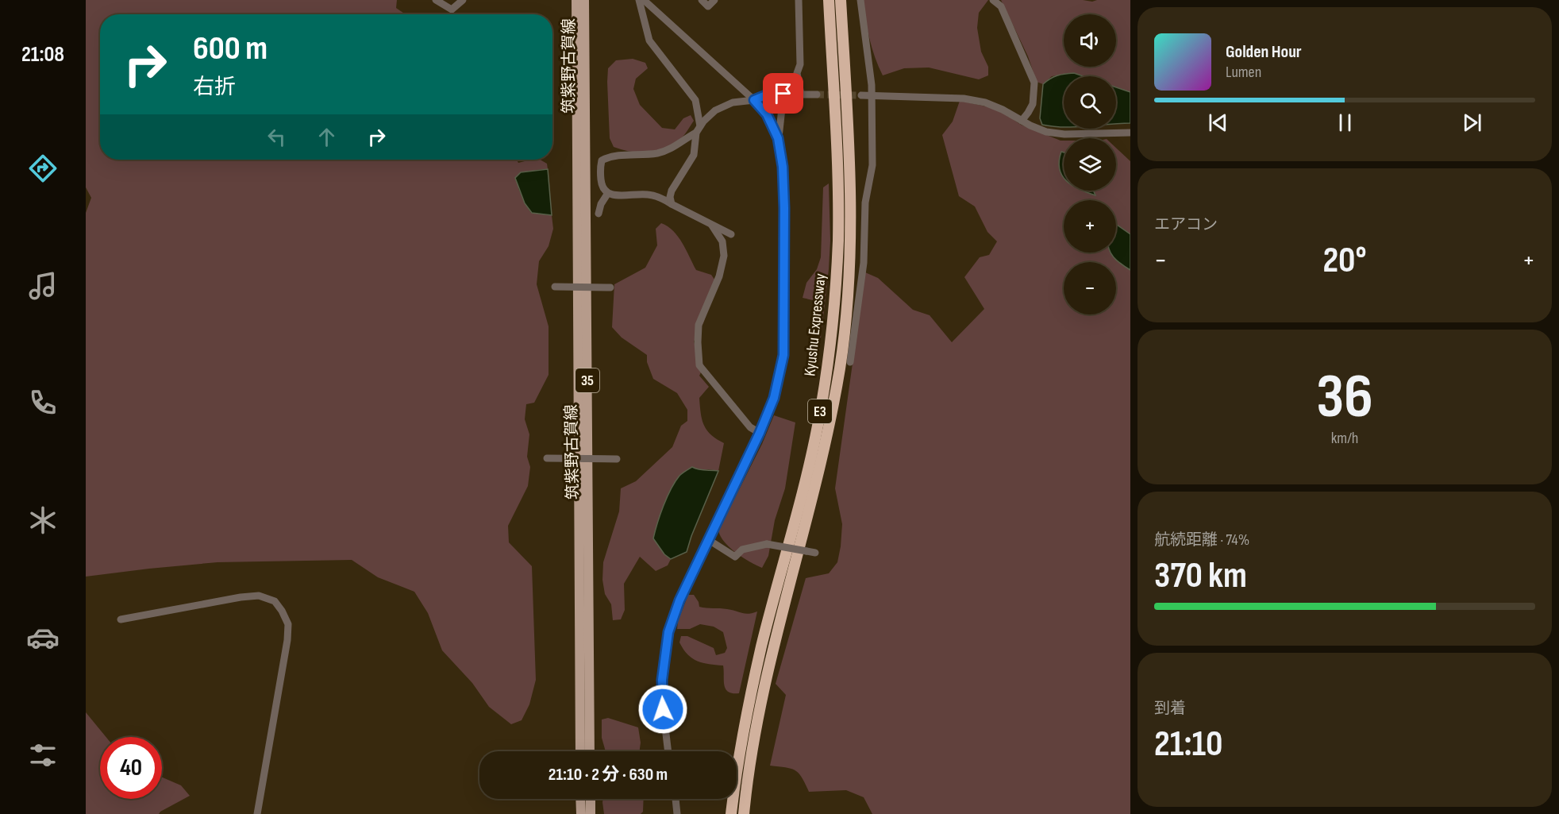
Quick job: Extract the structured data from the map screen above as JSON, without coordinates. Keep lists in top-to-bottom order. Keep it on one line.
{"streets":{"highway":["Kyushu Expressway","E3"],"main road":["筑紫野古賀線","35"]},"page":{"tabs":"21:08","map_buttons":["+","−"],"turn":["600 m","右折"],"song":["Golden Hour","Lumen"],"tile":["エアコン",["36","km/h"],["航続距離 · 74%","370 km"],["到着","21:10"]],"heat":["−","20°","+"],"limit":"40","trip":"21:10 · 2 分 · 630 m"}}
